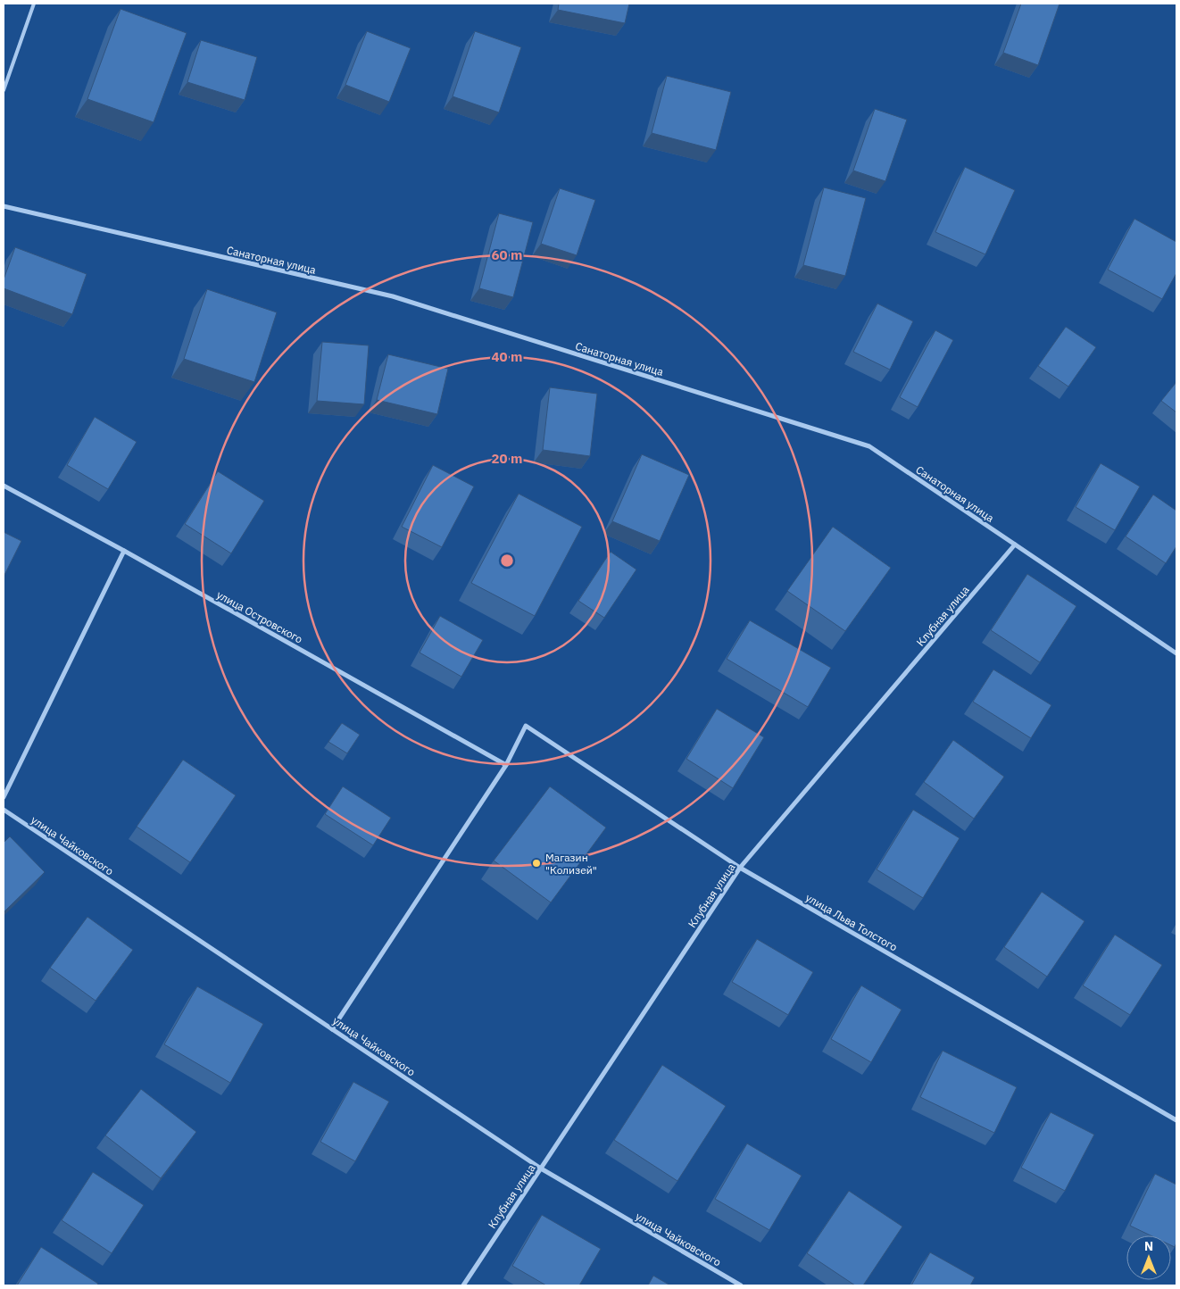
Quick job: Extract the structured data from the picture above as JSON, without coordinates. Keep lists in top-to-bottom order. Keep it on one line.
{"streets":{"street":["Санаторная улица","Клубная улица","улица Островского","улица Чайковского","улица Льва Толстого"]},"crossings":[["Санаторная улица","Клубная улица"],["Клубная улица","улица Чайковского"],["Клубная улица","улица Льва Толстого"],["улица Островского","улица Льва Толстого"]],"places":["Магазин \"Колизей\""],"north":"top","rings":["60 m","40 m","20 m"]}
